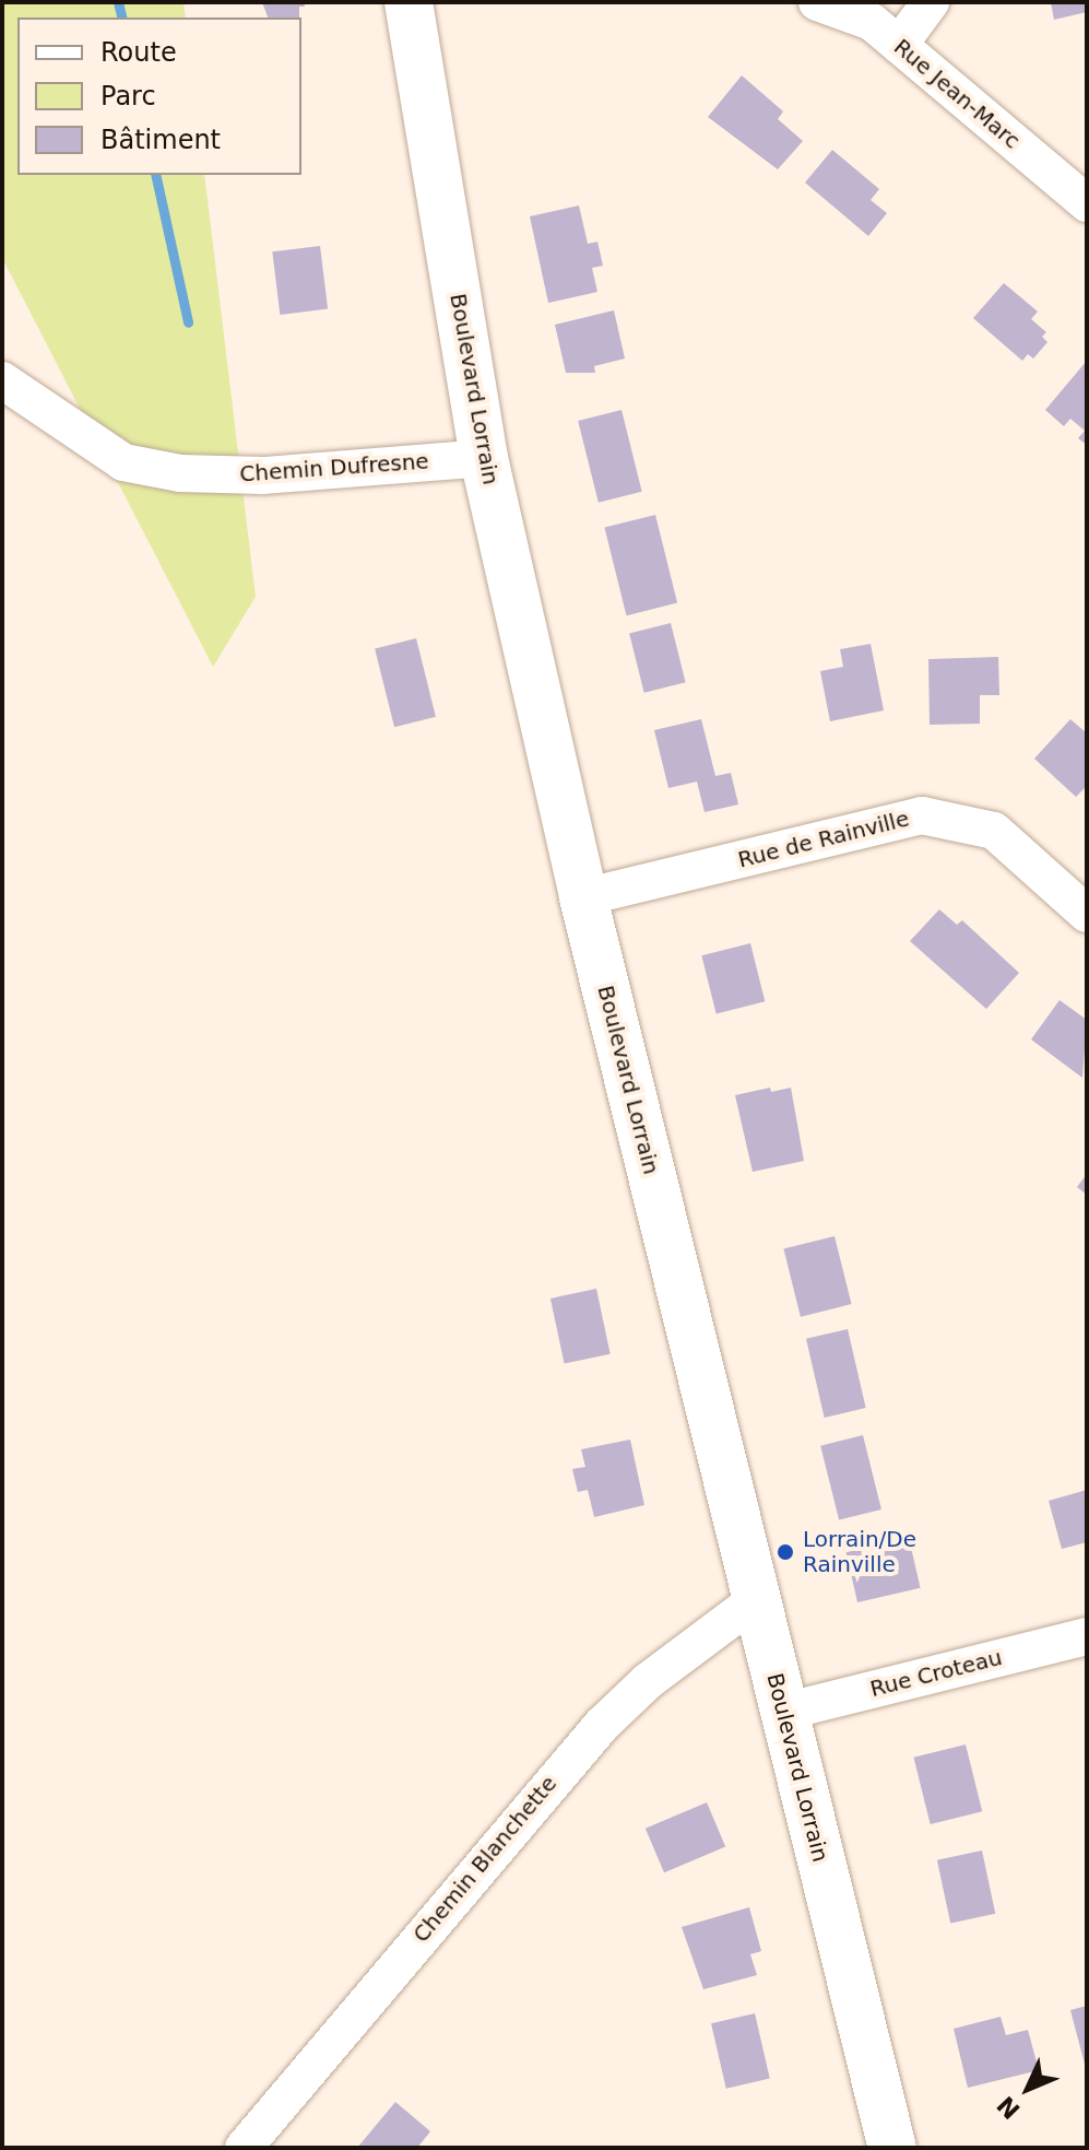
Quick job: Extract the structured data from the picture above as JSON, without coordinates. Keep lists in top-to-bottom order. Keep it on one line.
{"streets":{"main road":["Boulevard Lorrain"],"street":["Rue Jean-Marc","Chemin Dufresne","Rue de Rainville","Rue Croteau","Chemin Blanchette"]},"crossings":[["Boulevard Lorrain","Chemin Dufresne"],["Boulevard Lorrain","Rue de Rainville"],["Boulevard Lorrain","Rue Croteau"],["Boulevard Lorrain","Chemin Blanchette"]],"places":["Lorrain/De Rainville"],"legend":["Route","Parc","Bâtiment"],"north":"bottom left"}
